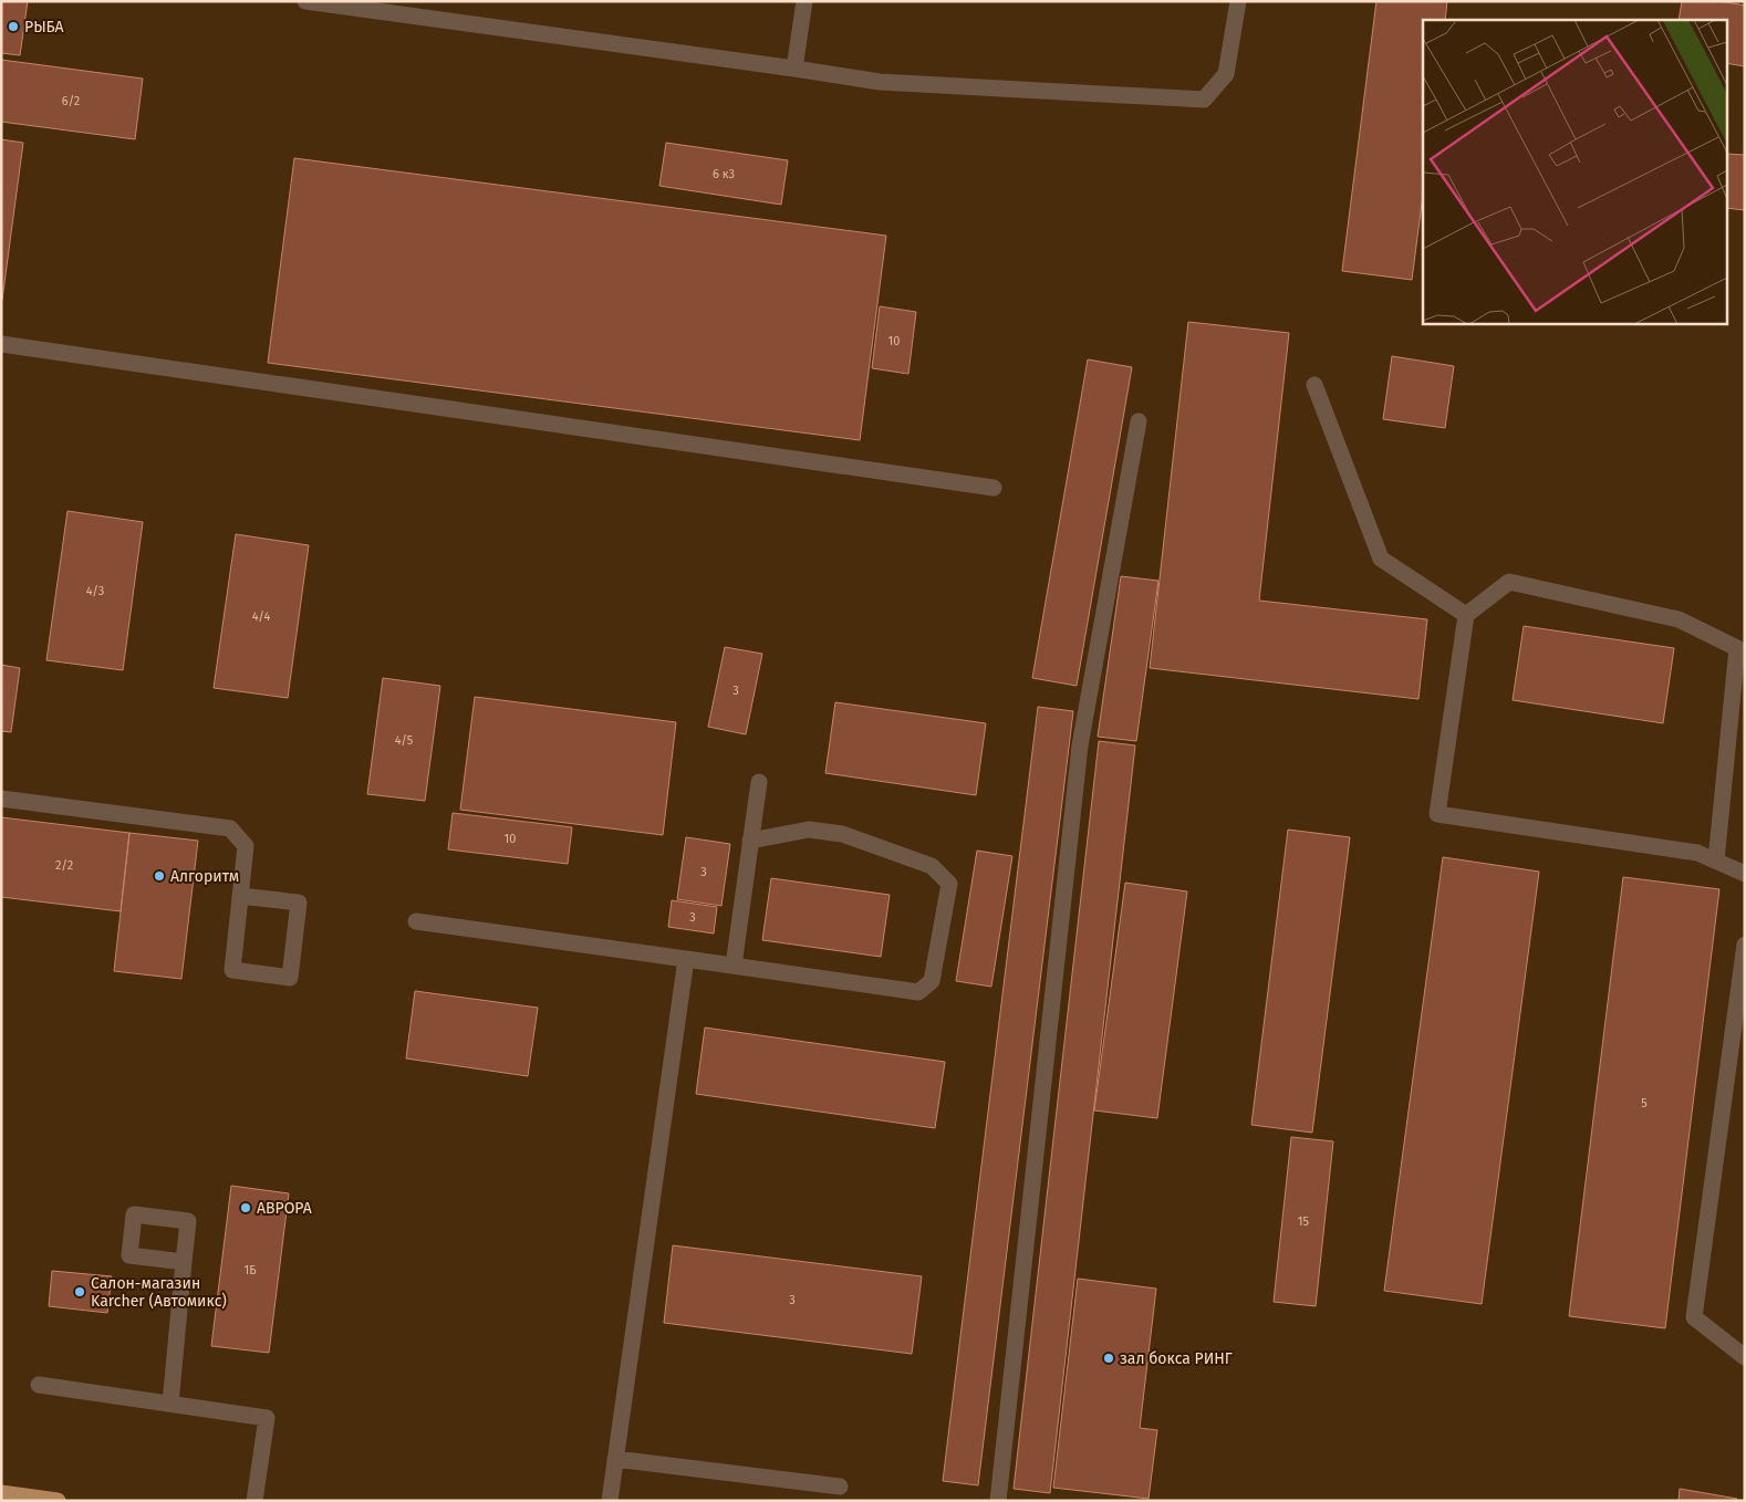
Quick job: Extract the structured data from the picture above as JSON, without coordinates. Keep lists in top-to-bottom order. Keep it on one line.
{"places":["РЫБА","Алгоритм","АВРОРА","Салон-магазин Karcher (Автомикс)","зал бокса РИНГ"],"house_numbers":["6/2","6 к3","10","4/3","4/4","3","4/5","10","2/2","3","3","5","15","1Б","3"]}
